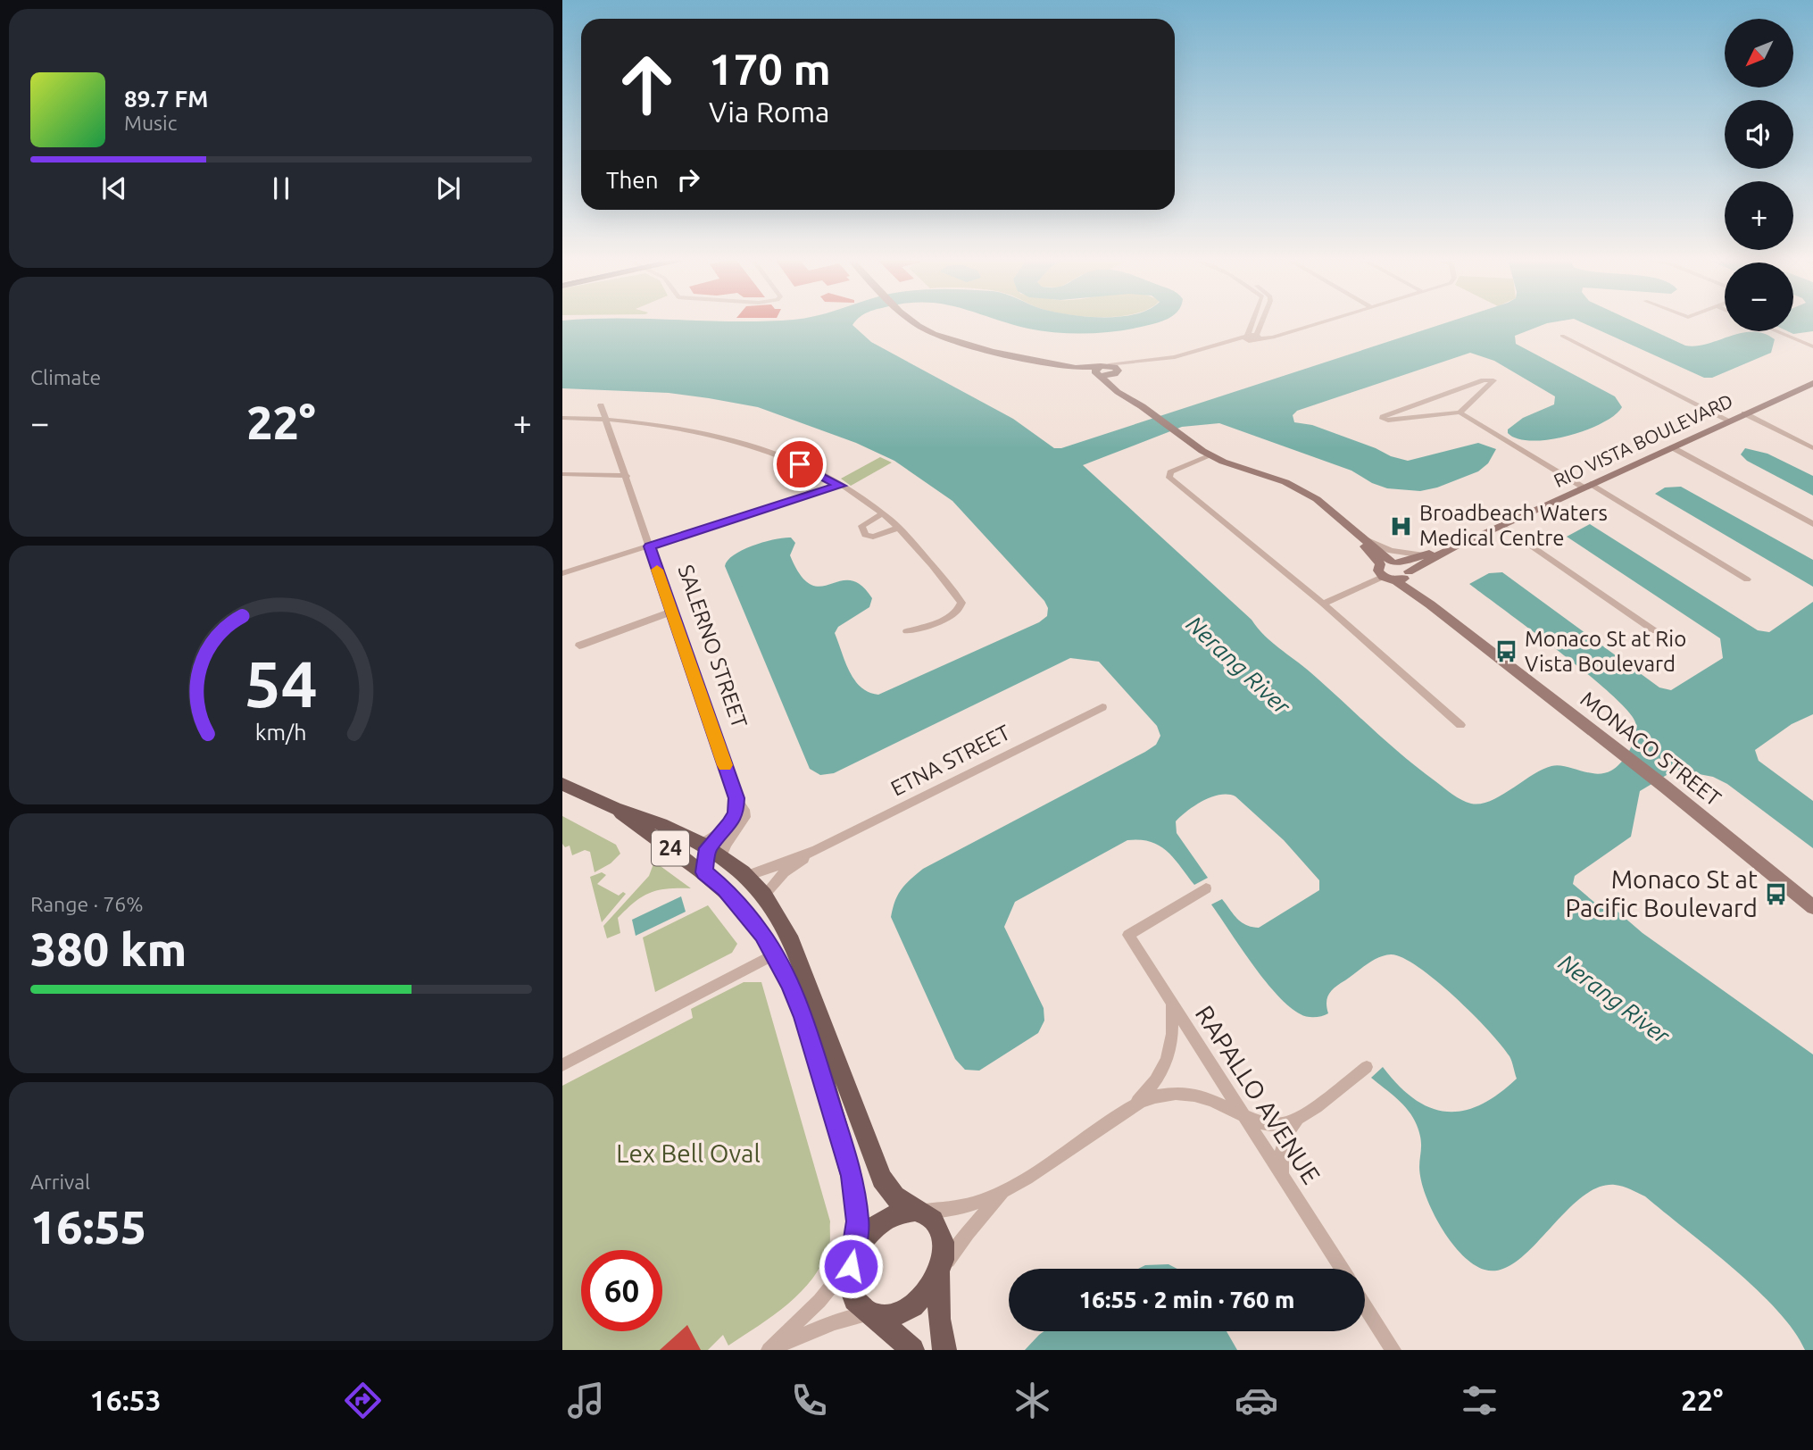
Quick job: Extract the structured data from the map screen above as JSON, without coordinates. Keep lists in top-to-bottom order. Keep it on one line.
{"streets":{"main road":["24"],"street":["RIO VISTA BOULEVARD","SALERNO STREET","MONACO STREET","ETNA STREET","RAPALLO AVENUE"]},"crossings":[["RIO VISTA BOULEVARD","MONACO STREET"],["SALERNO STREET","24"],["ETNA STREET","24"]],"water":["Nerang River"],"parks":["Lex Bell Oval"],"places":{"hospital":["Broadbeach Waters Medical Centre"],"bus stop":["Monaco St at Rio Vista Boulevard","Monaco St at Pacific Boulevard"]},"north":"bottom left","page":{"map_buttons":["+","−"],"turn":["170 m","Via Roma"],"song":["89.7 FM","Music"],"then":"Then","tile":["Climate",["Range · 76%","380 km"],["Arrival","16:55"]],"heat":["−","22°","+"],"limit":"60","trip":"16:55 · 2 min · 760 m","tabs":["16:53","22°"],"gauge":["54","km/h"]}}
